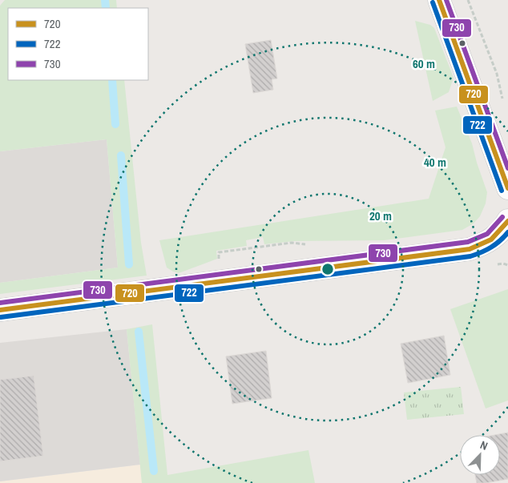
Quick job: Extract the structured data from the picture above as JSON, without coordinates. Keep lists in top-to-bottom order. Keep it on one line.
{"lines":["transit line 720","transit line 730","transit line 722"],"legend":["720","722","730"],"north":"top right","rings":["60 m","40 m","20 m"]}
